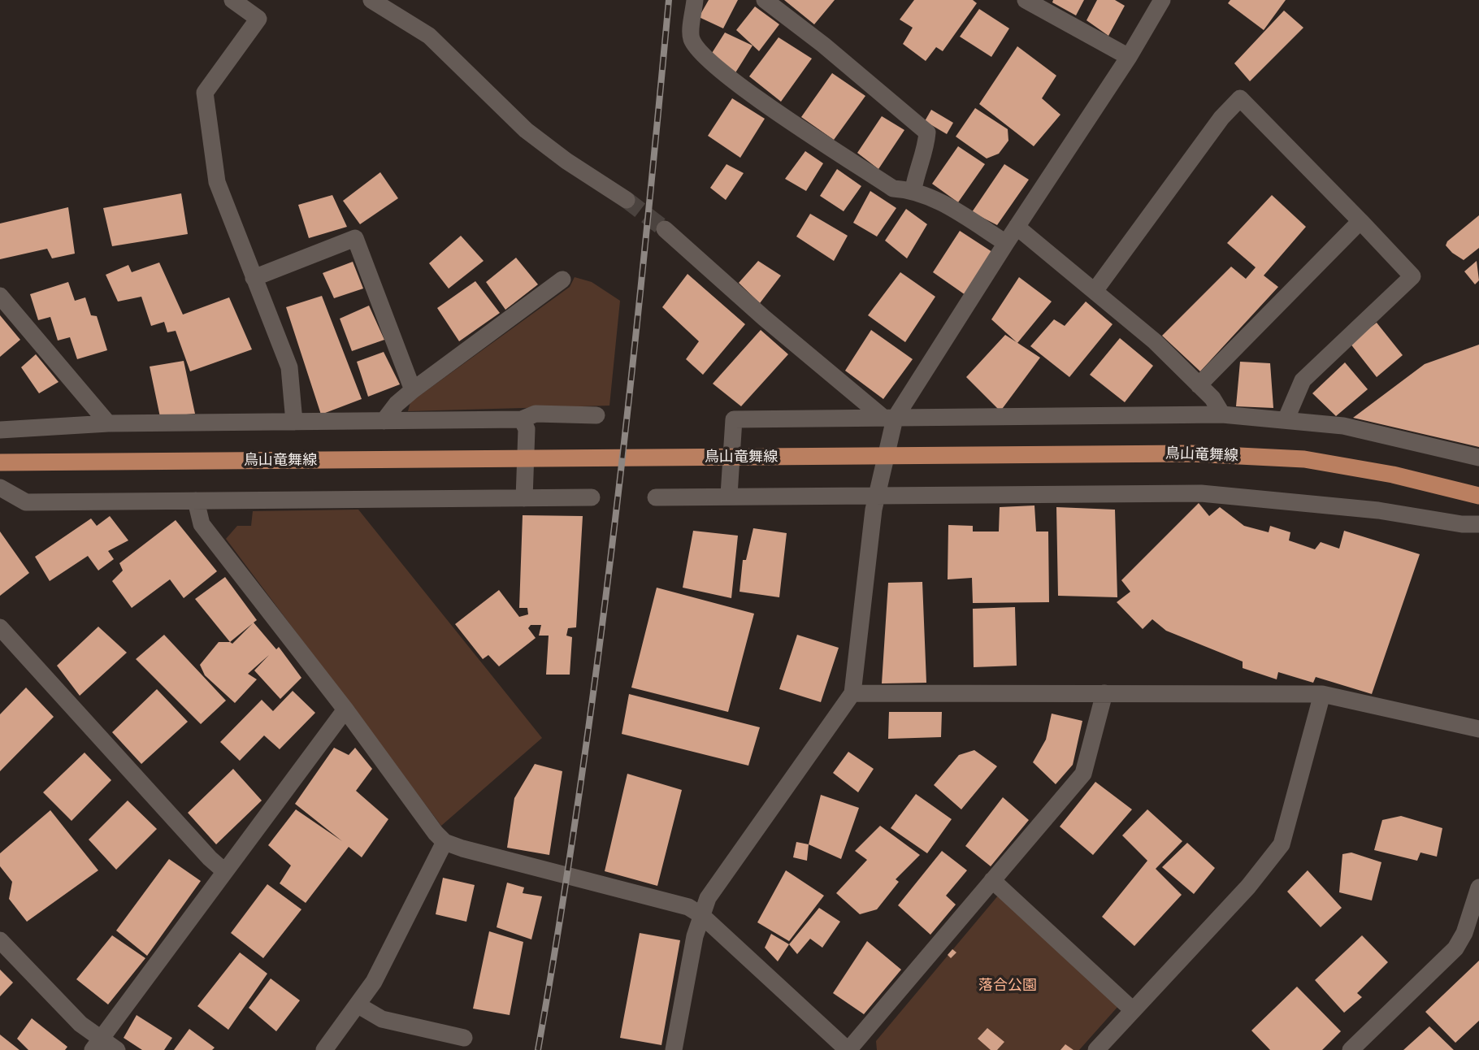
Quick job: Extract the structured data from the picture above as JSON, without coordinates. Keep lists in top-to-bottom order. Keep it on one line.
{"streets":{"main road":["鳥山竜舞線"]},"parks":["落合公園"]}
